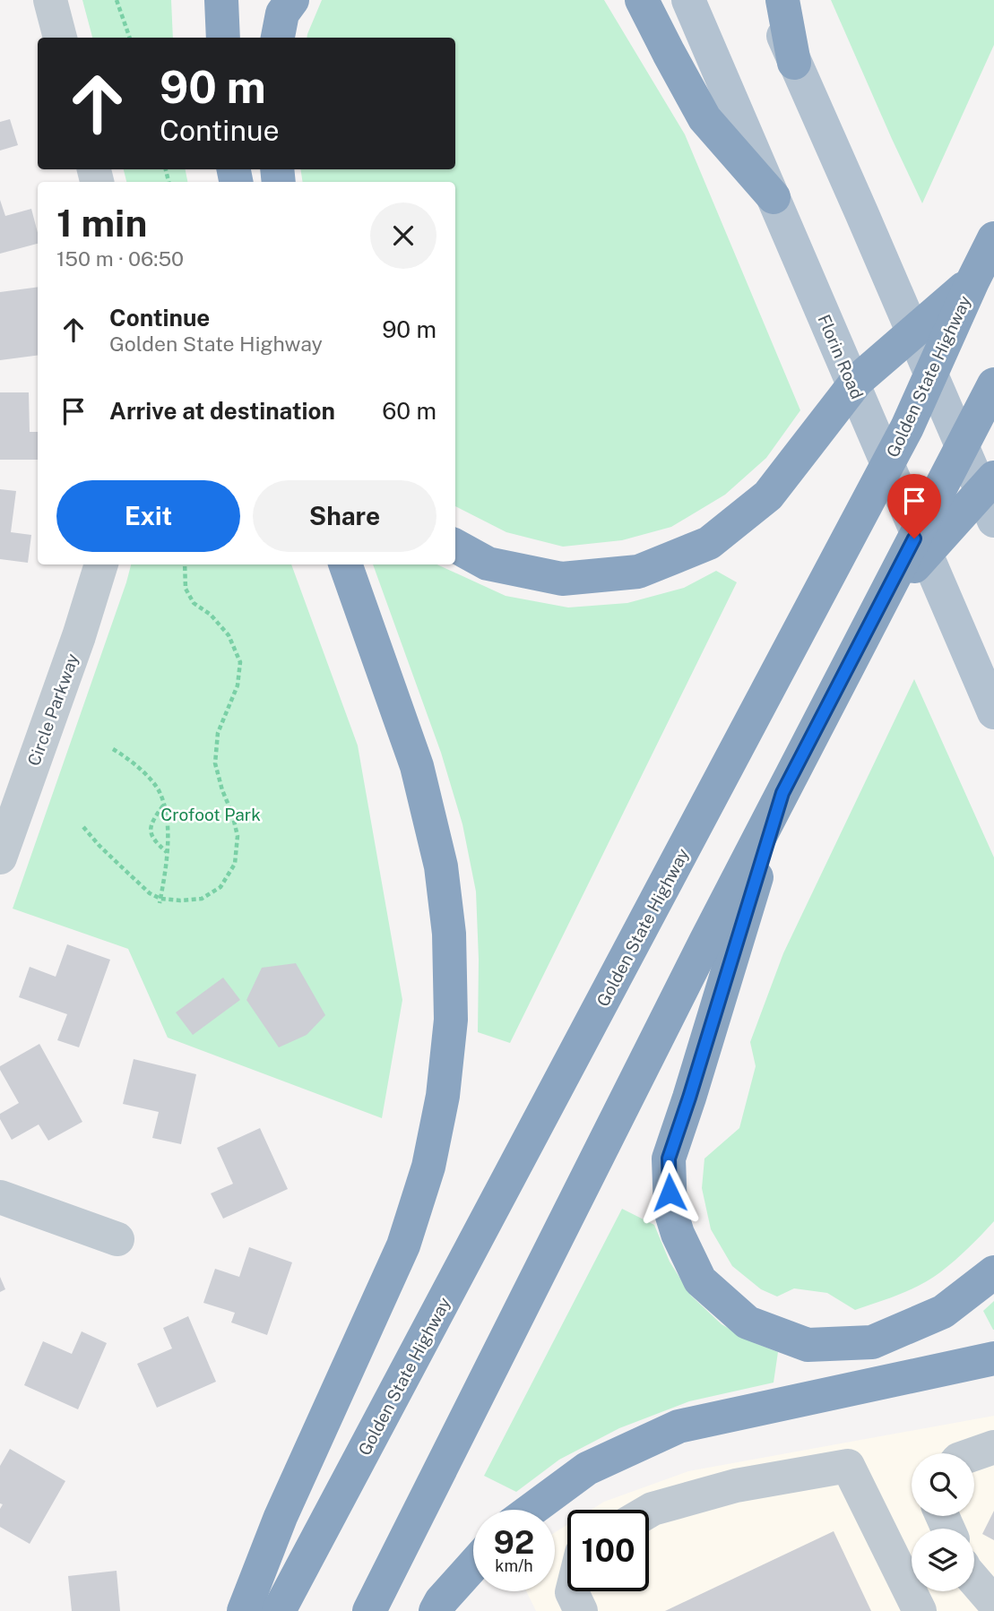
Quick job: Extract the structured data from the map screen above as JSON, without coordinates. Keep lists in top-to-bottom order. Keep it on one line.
{"streets":{"highway":["Golden State Highway"],"main road":["Florin Road"],"street":["Circle Parkway"]},"parks":["Crofoot Park"],"page":{"turn":["90 m","Continue"],"heading":["1 min","150 m · 06:50"],"list":[{"name":"Continue","note":"Golden State Highway","value":"90 m"},{"name":"Arrive at destination","value":"60 m"}],"buttons":["Exit","Share"],"speed":"92 km/h","limit":"100"}}
